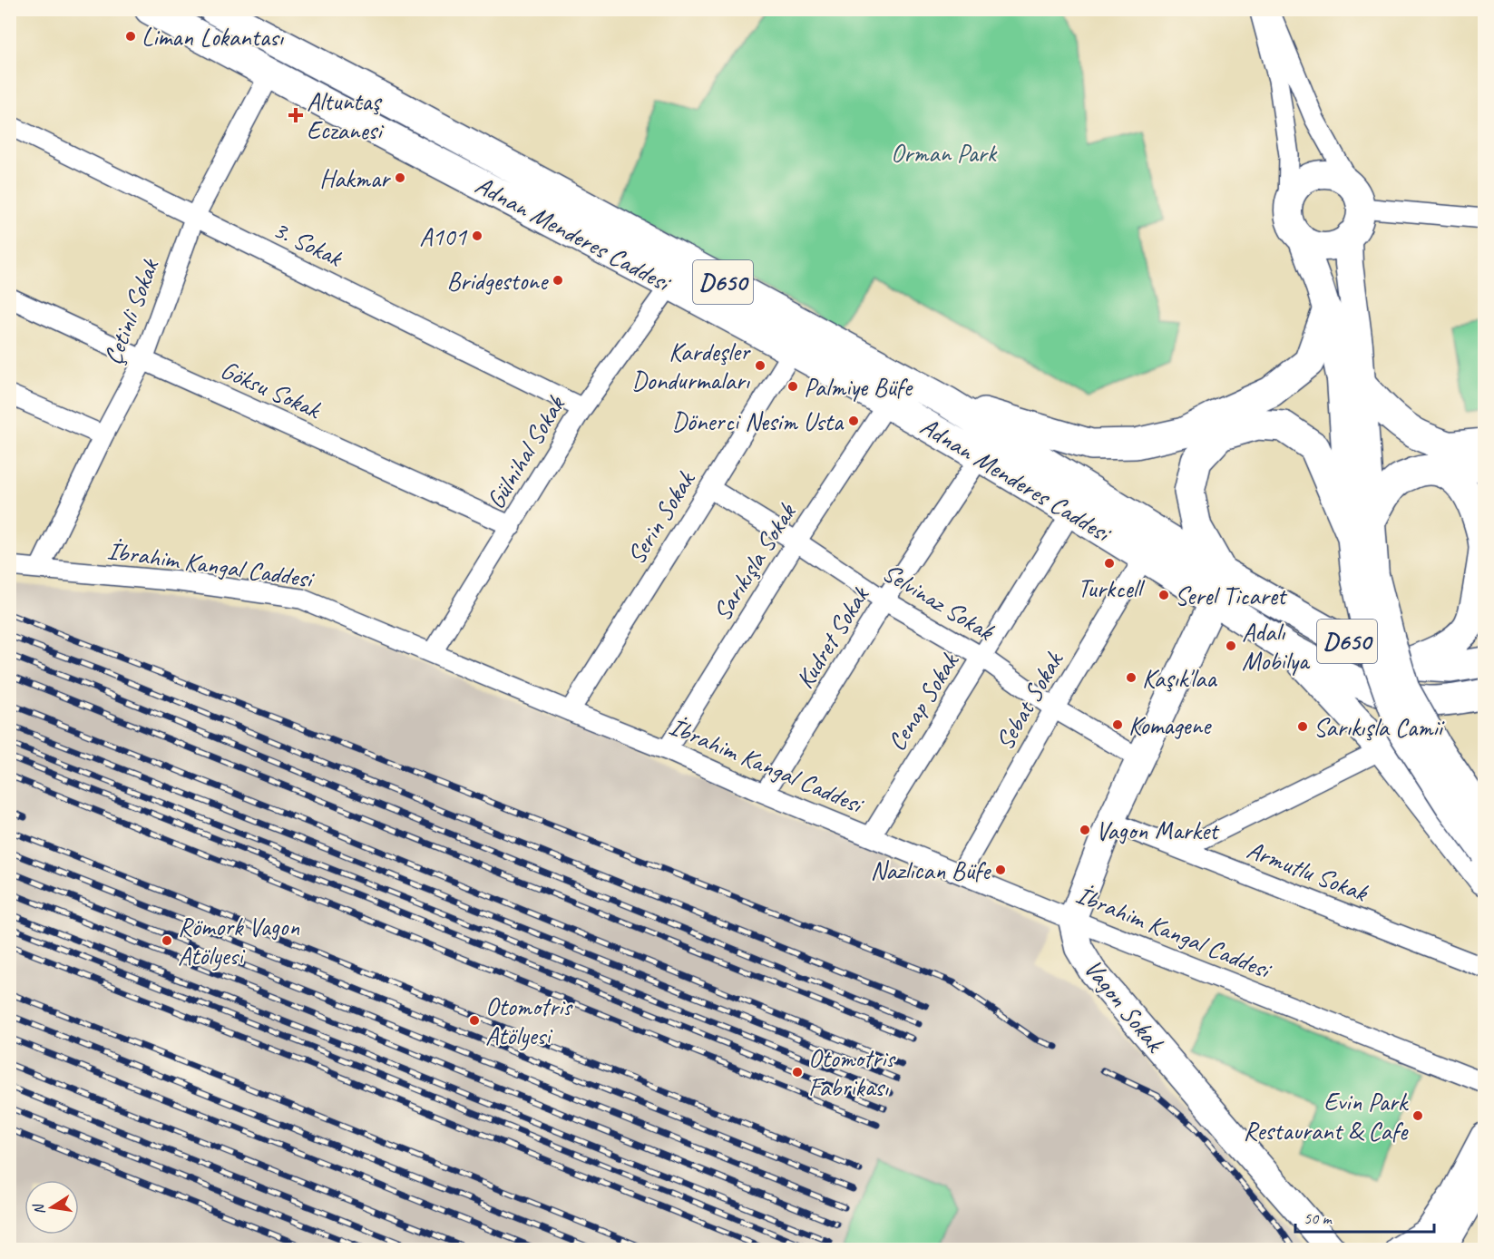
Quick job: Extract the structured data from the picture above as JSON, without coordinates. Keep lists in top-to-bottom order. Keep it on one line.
{"streets":{"main road":["Adnan Menderes Caddesi","D650","Vagon Sokak"],"street":["3. Sokak","Çetinli Sokak","Göksu Sokak","Gülnihal Sokak","Serin Sokak","Sarıkışla Sokak","İbrahim Kangal Caddesi","Selvinaz Sokak","Kudret Sokak","Sebat Sokak","Cenap Sokak","Armutlu Sokak"]},"crossings":[["Adnan Menderes Caddesi","D650"],["Adnan Menderes Caddesi","Çetinli Sokak"],["Adnan Menderes Caddesi","Gülnihal Sokak"],["Adnan Menderes Caddesi","Serin Sokak"],["Adnan Menderes Caddesi","Sarıkışla Sokak"],["Adnan Menderes Caddesi","Kudret Sokak"],["Adnan Menderes Caddesi","Sebat Sokak"],["Adnan Menderes Caddesi","Cenap Sokak"],["3. Sokak","Çetinli Sokak"],["3. Sokak","Gülnihal Sokak"],["Çetinli Sokak","Göksu Sokak"],["Çetinli Sokak","İbrahim Kangal Caddesi"],["Göksu Sokak","Gülnihal Sokak"],["Gülnihal Sokak","İbrahim Kangal Caddesi"],["Serin Sokak","İbrahim Kangal Caddesi"],["Serin Sokak","Selvinaz Sokak"],["Sarıkışla Sokak","İbrahim Kangal Caddesi"],["Sarıkışla Sokak","Selvinaz Sokak"],["İbrahim Kangal Caddesi","Kudret Sokak"],["İbrahim Kangal Caddesi","Sebat Sokak"],["İbrahim Kangal Caddesi","Cenap Sokak"],["İbrahim Kangal Caddesi","Vagon Sokak"],["Selvinaz Sokak","Kudret Sokak"],["Selvinaz Sokak","Sebat Sokak"],["Selvinaz Sokak","Cenap Sokak"]],"parks":["Orman Park"],"places":{"other":["Liman Lokantası","Hakmar","A101","Bridgestone","Kardeşler Dondurmaları","Palmiye Büfe","Dönerci Nesim Usta","Turkcell","Serel Ticaret","Adalı Mobilya","Kaşık'laa","Komagene","Sarıkışla Camii","Vagon Market","Nazlıcan Büfe","Römork Vagon Atölyesi","Otomotris Atölyesi","Otomotris Fabrikası","Evin Park Restaurant & Cafe"],"health":["Altuntaş Eczanesi"]},"scale_bar":"50 m","north":"left"}
